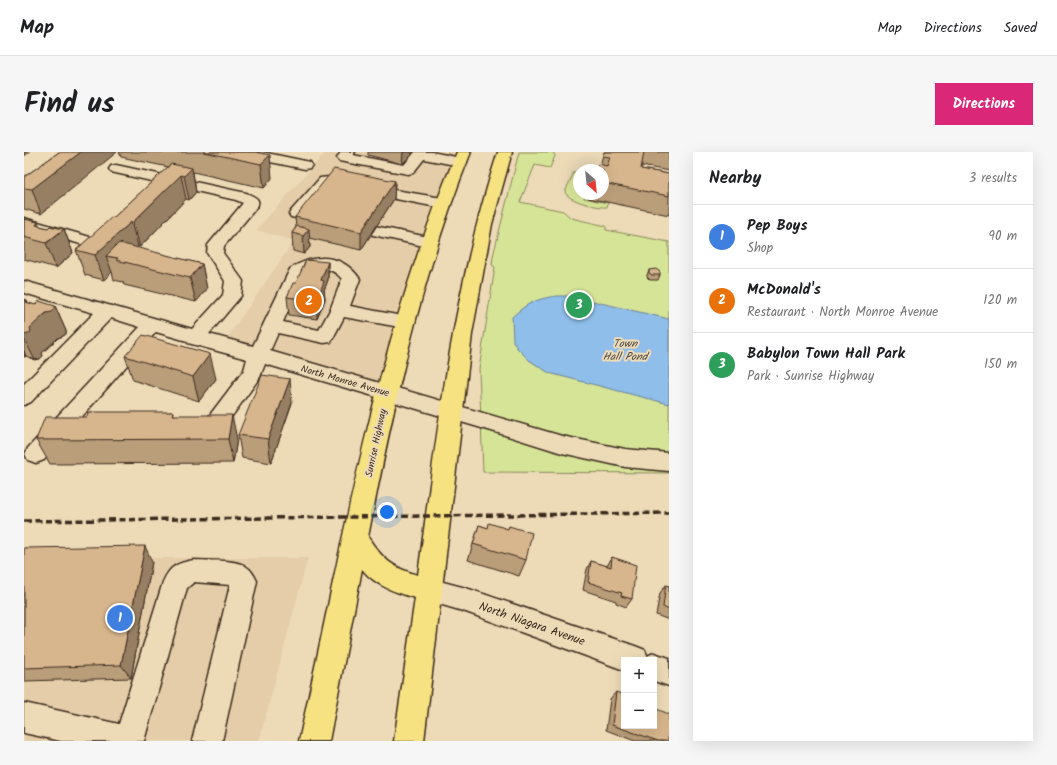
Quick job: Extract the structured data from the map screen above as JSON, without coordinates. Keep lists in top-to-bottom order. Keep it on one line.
{"streets":{"highway":["Sunrise Highway"],"street":["North Monroe Avenue","North Niagara Avenue"]},"crossings":[["North Monroe Avenue","Sunrise Highway"]],"water":["Town Hall Pond"],"north":"bottom right","page":{"header":"Map","nav":["Map","Directions","Saved"],"title":"Find us","buttons":"Directions","heading":["Nearby","3 results"],"list":[{"mark":"1","name":"Pep Boys","note":"Shop","value":"90 m"},{"mark":"2","name":"McDonald's","note":"Restaurant · North Monroe Avenue","value":"120 m"},{"mark":"3","name":"Babylon Town Hall Park","note":"Park · Sunrise Highway","value":"150 m"}],"pins":["2","3","1"],"map_buttons":["+","−"]}}
